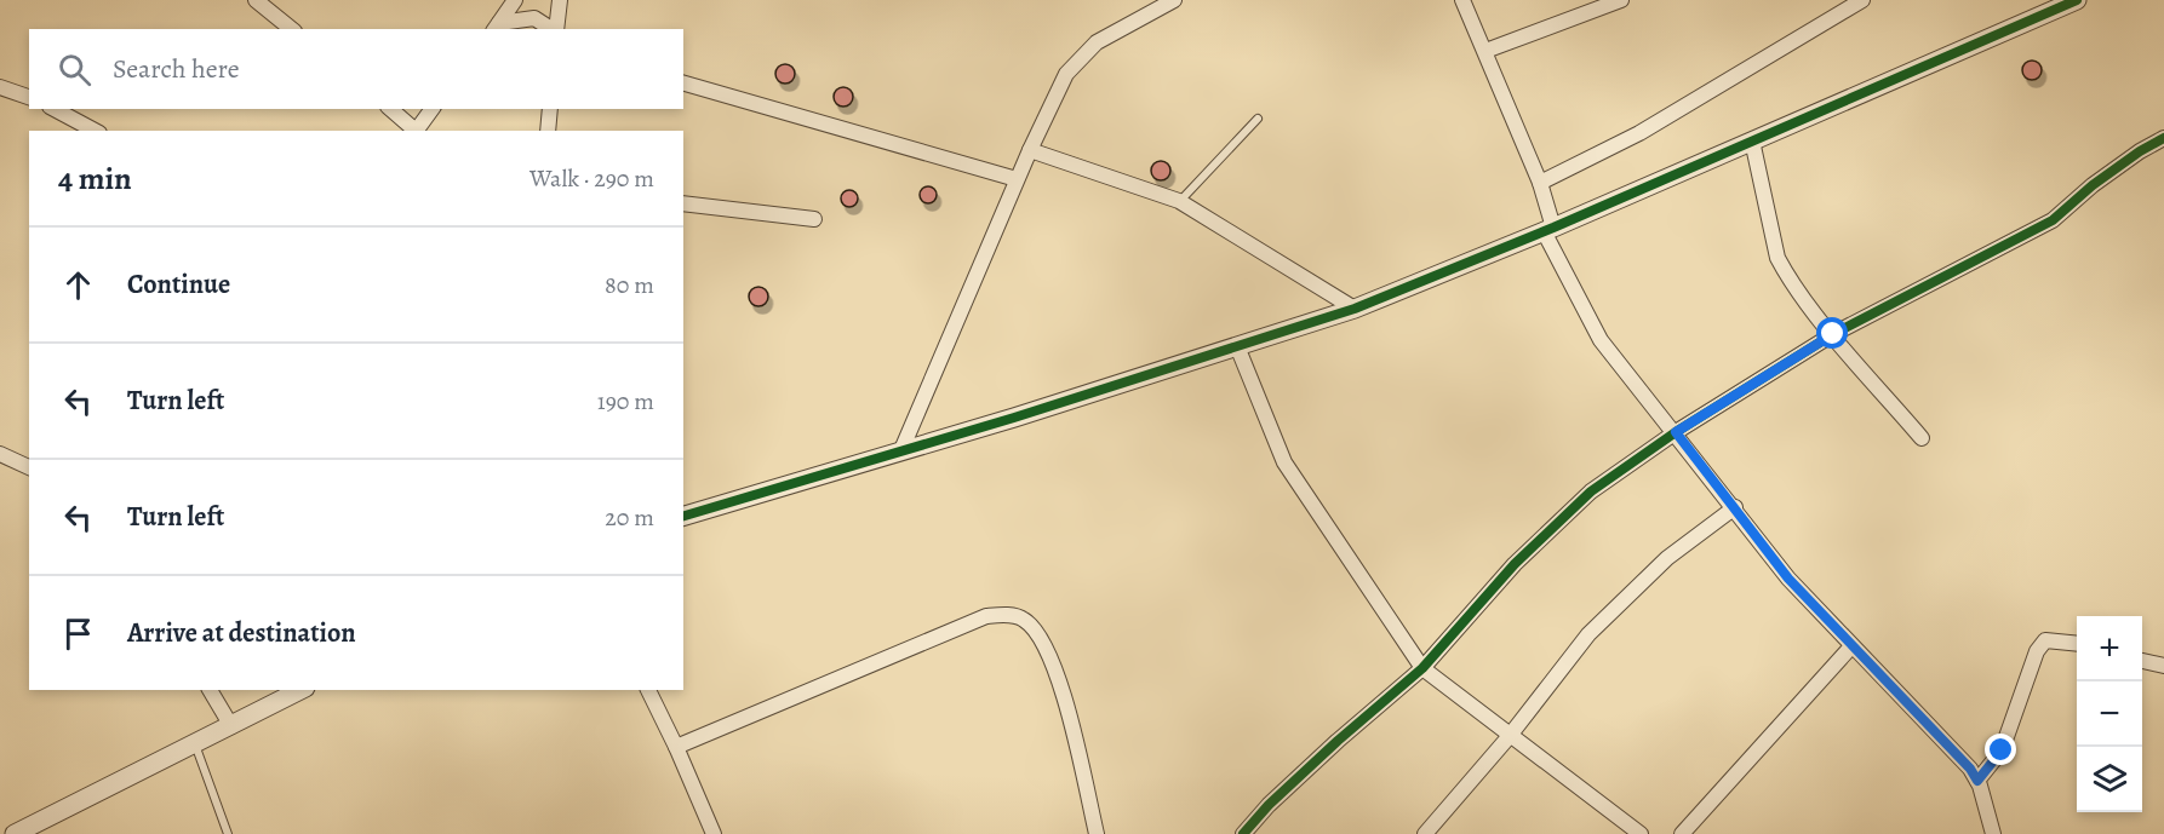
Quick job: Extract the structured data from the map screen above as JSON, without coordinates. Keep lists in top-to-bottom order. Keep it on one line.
{"page":{"search":"Search here","heading":["4 min","Walk · 290 m"],"list":[["Continue","80 m"],["Turn left","190 m"],["Turn left","20 m"],"Arrive at destination"],"map_buttons":["+","−"]}}
